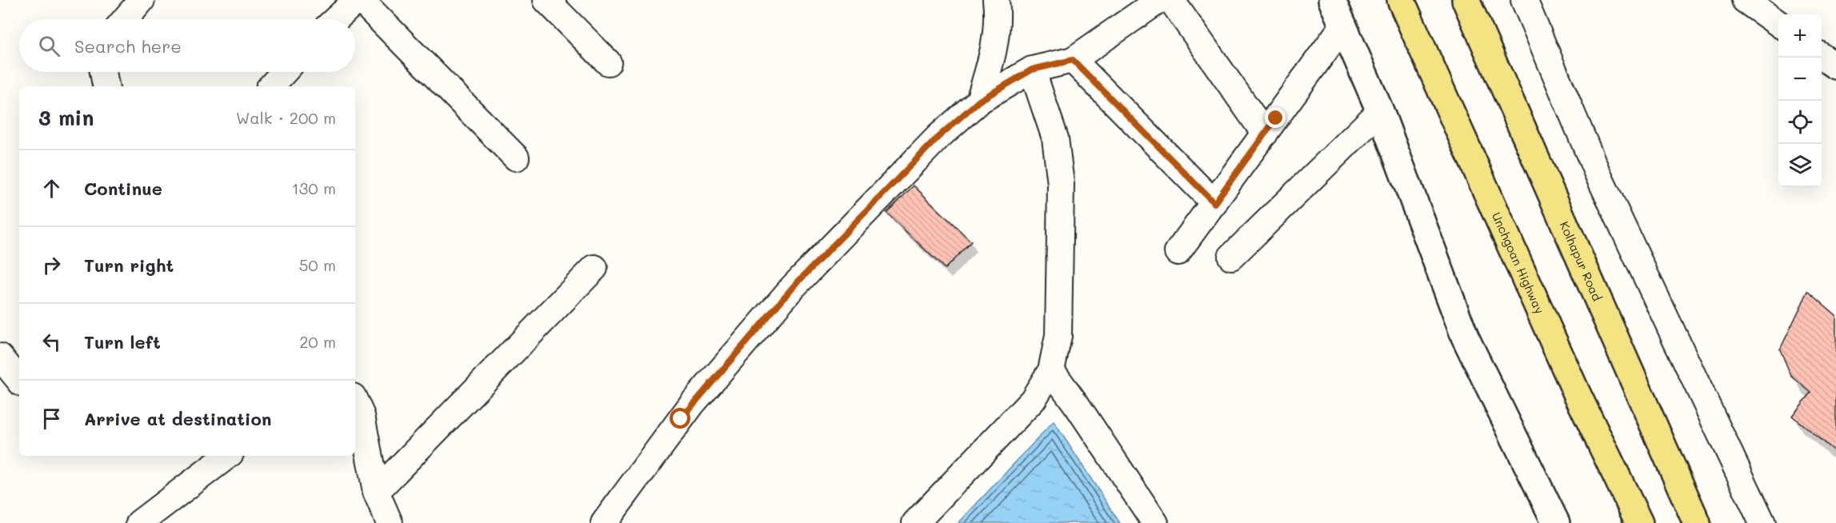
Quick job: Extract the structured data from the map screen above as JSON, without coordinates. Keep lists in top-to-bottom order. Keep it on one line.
{"streets":{"highway":["Kolhapur Road","Unchgoan Highway"]},"page":{"map_buttons":["+","−"],"search":"Search here","heading":["3 min","Walk · 200 m"],"list":[["Continue","130 m"],["Turn right","50 m"],["Turn left","20 m"],"Arrive at destination"]}}
